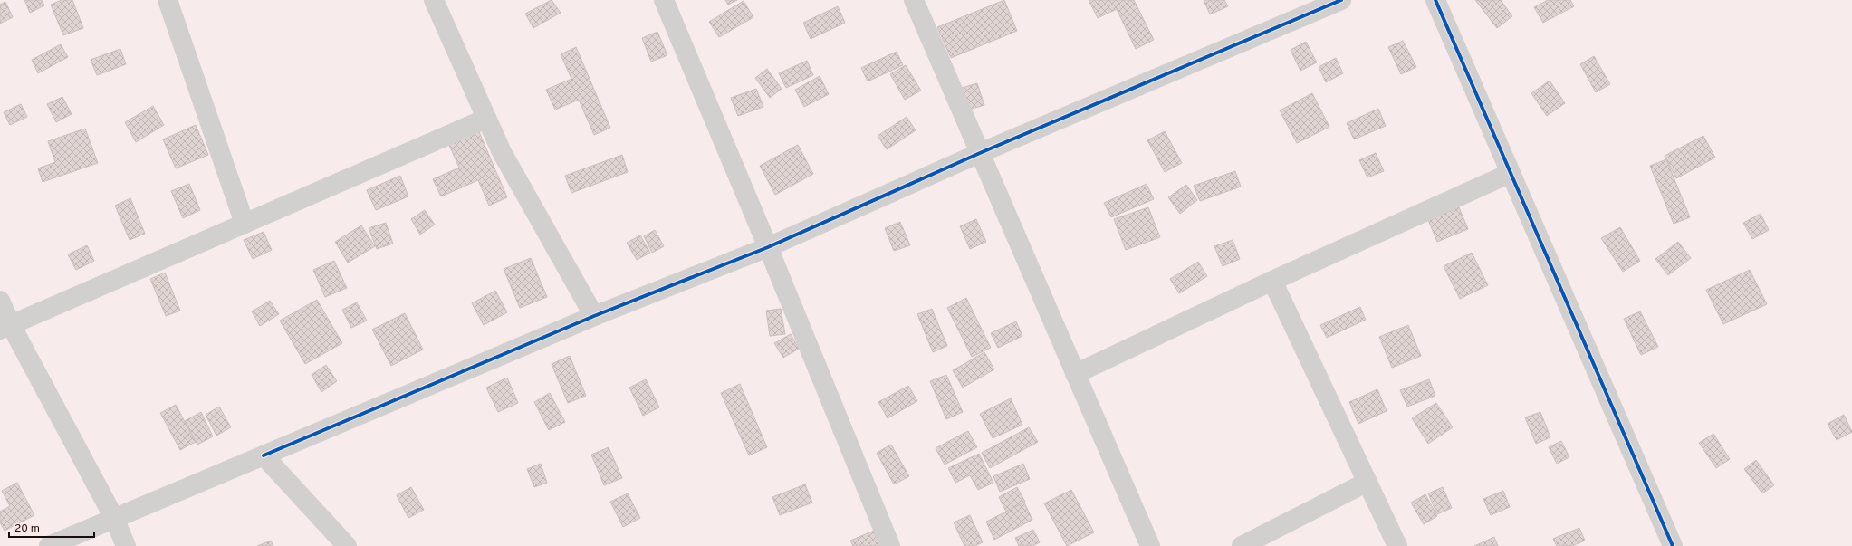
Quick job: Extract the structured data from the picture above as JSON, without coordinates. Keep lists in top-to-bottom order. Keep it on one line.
{"scale_bar":"20 m"}
